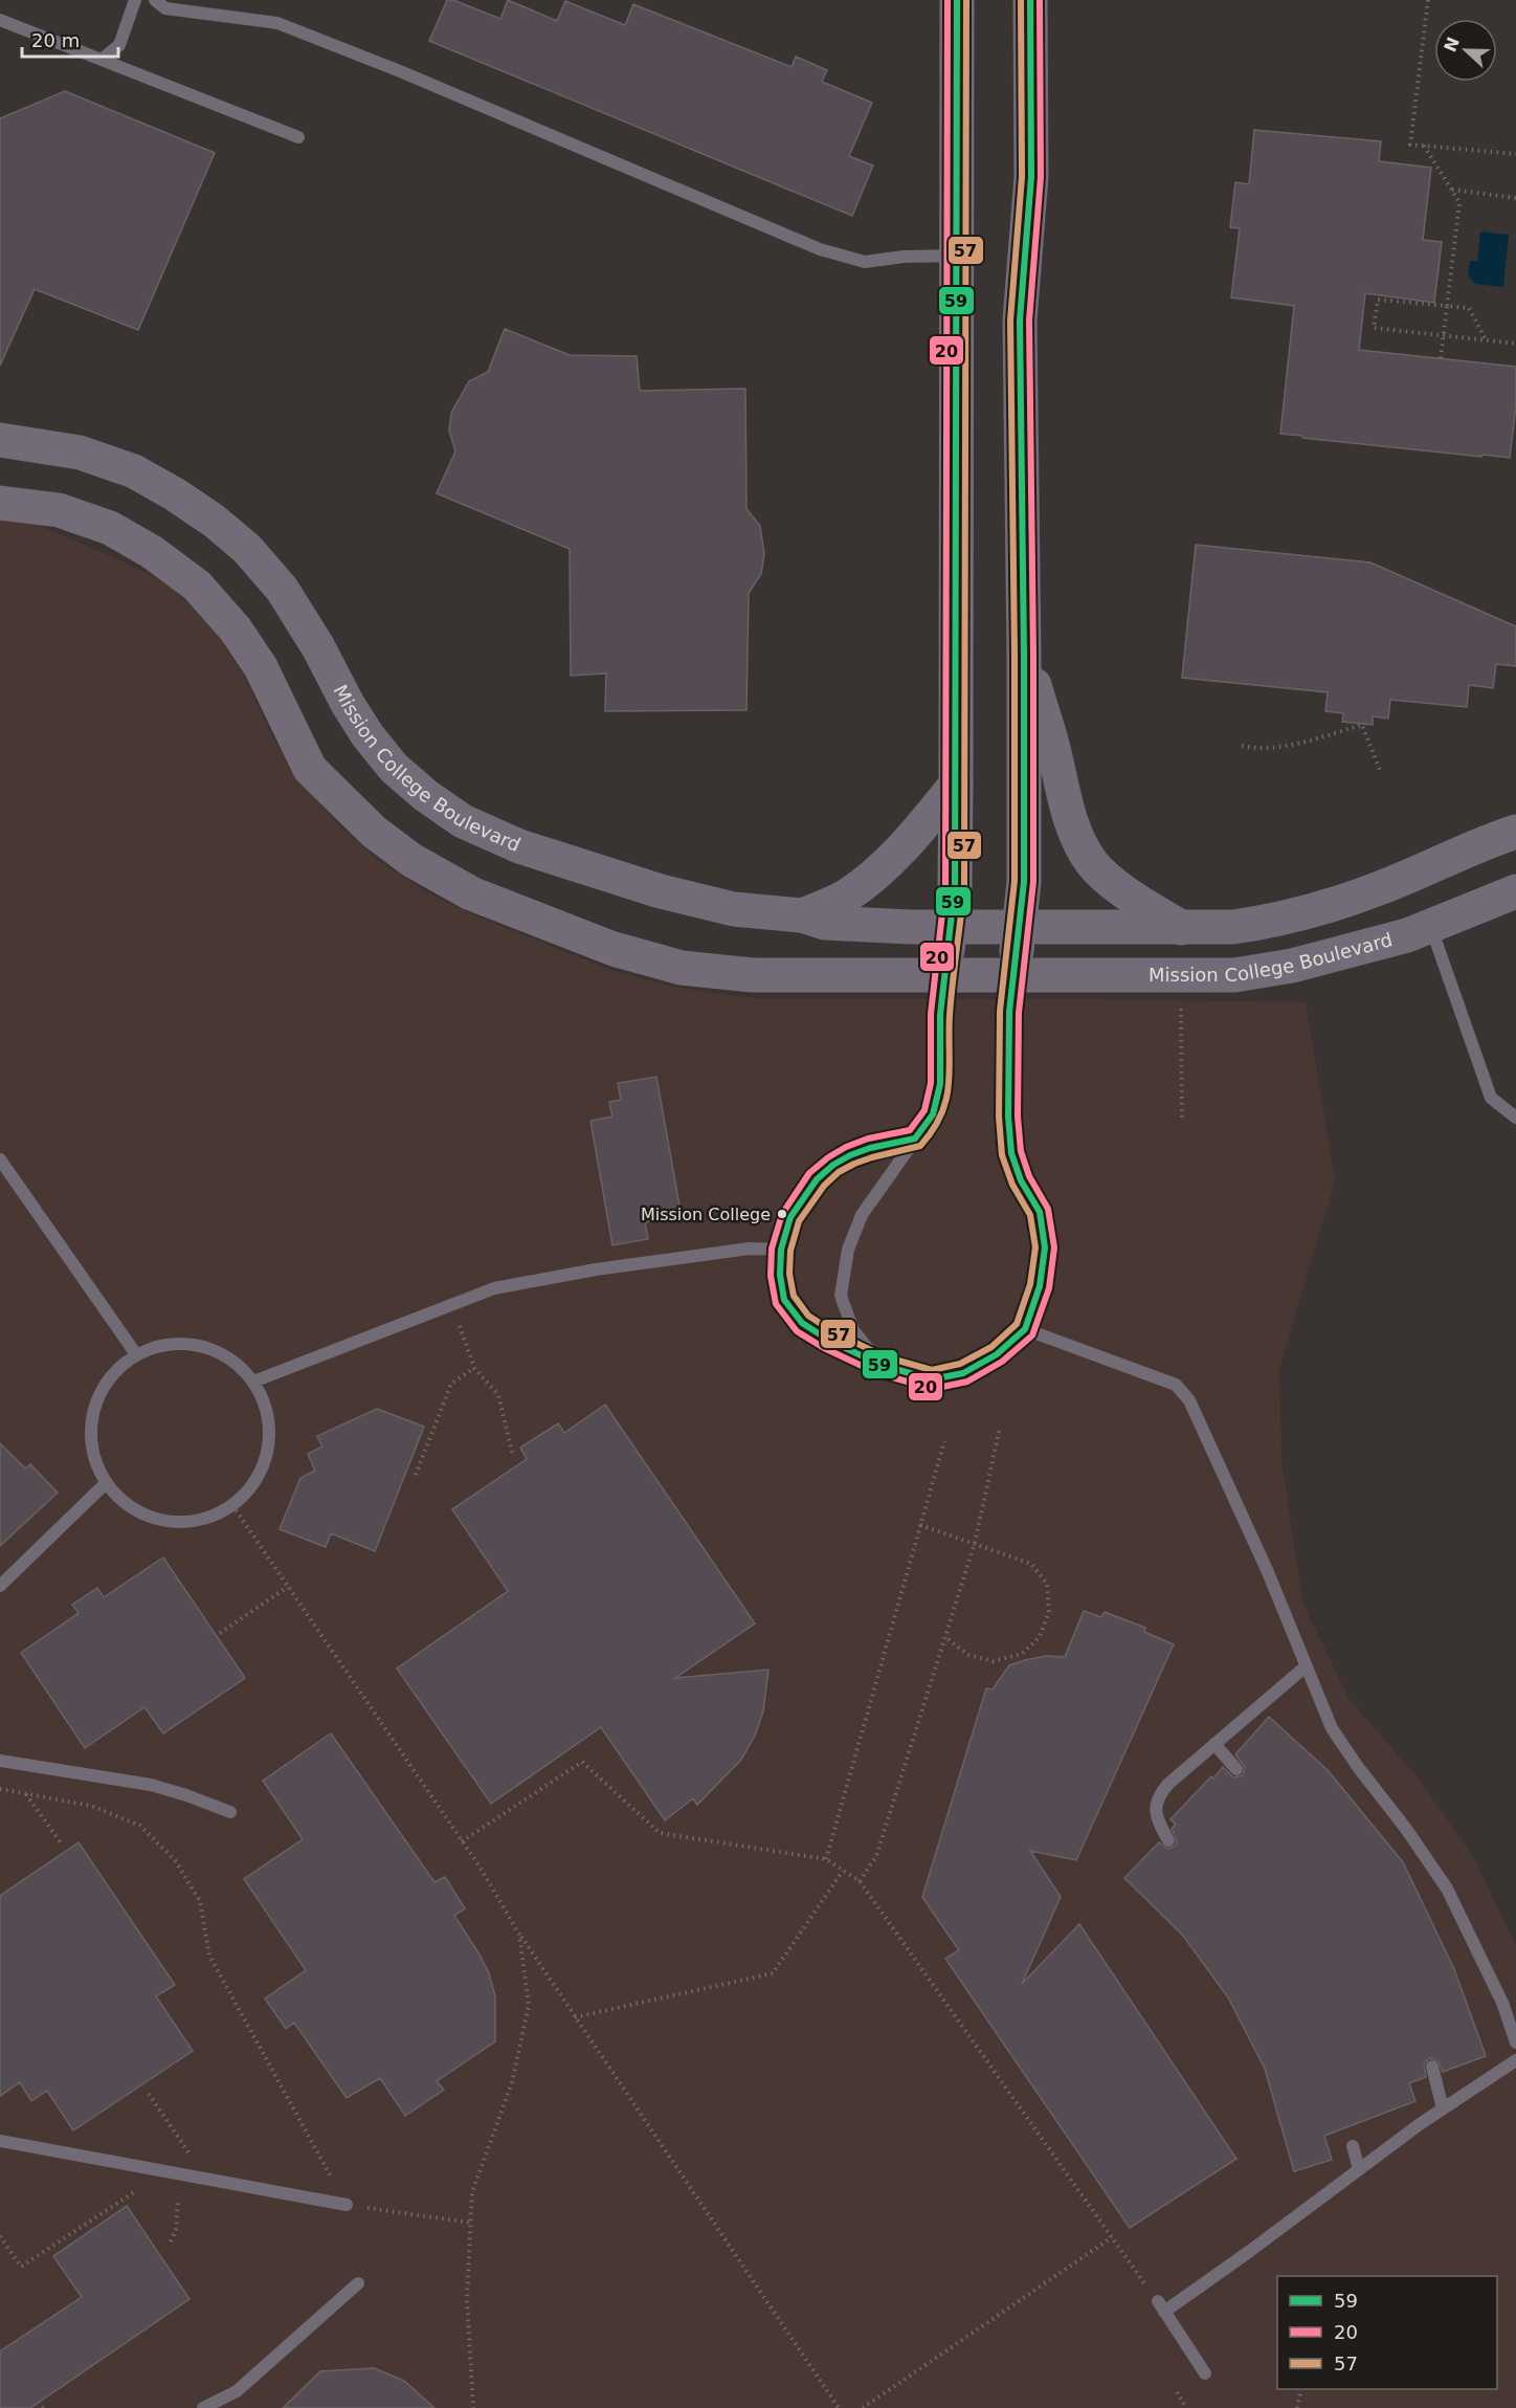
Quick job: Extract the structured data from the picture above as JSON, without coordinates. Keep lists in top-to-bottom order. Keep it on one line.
{"streets":{"street":["Mission College Boulevard"]},"places":["Mission College"],"lines":["transit line 59","transit line 20","transit line 57"],"legend":["59","20","57"],"scale_bar":"20 m","north":"left"}
